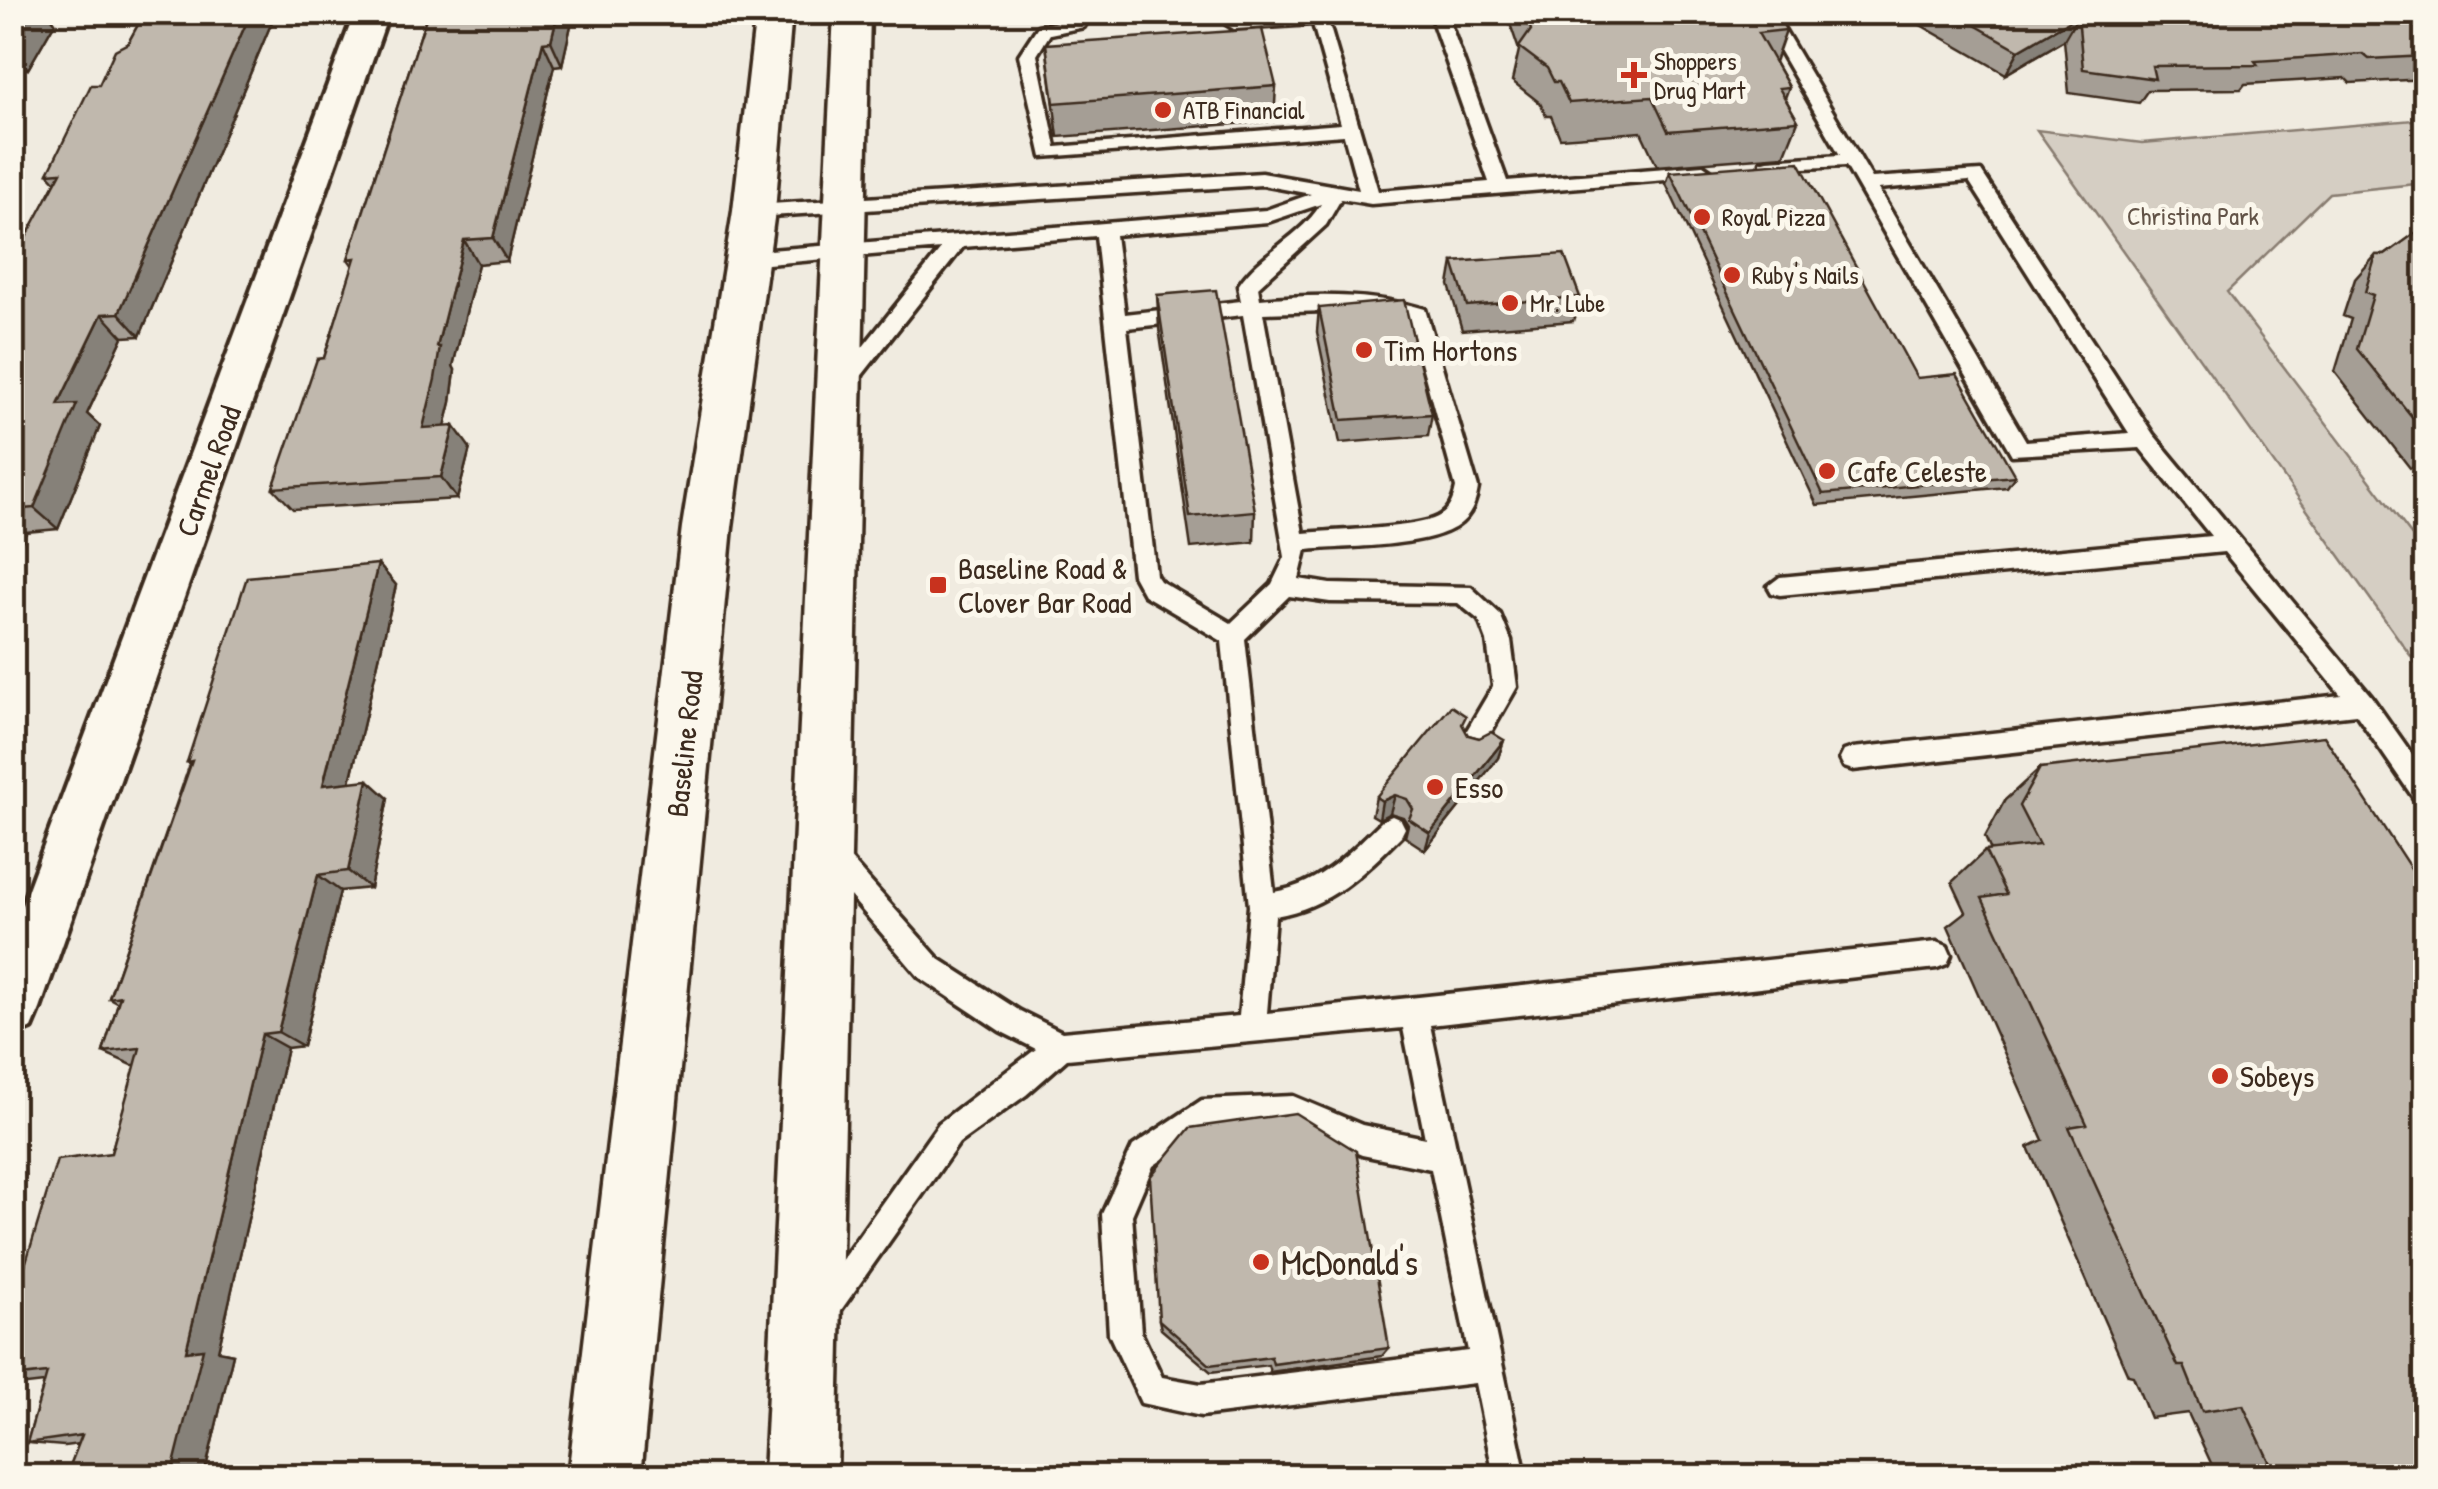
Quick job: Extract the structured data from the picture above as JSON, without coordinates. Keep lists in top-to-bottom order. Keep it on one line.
{"streets":{"main road":["Baseline Road"],"street":["Carmel Road"]},"parks":["Christina Park"],"places":{"health":["Shoppers Drug Mart"],"other":["ATB Financial","Royal Pizza","Ruby's Nails","Mr. Lube","Tim Hortons","Cafe Celeste","Esso","Sobeys","McDonald's"],"transit":["Baseline Road & Clover Bar Road"]}}
